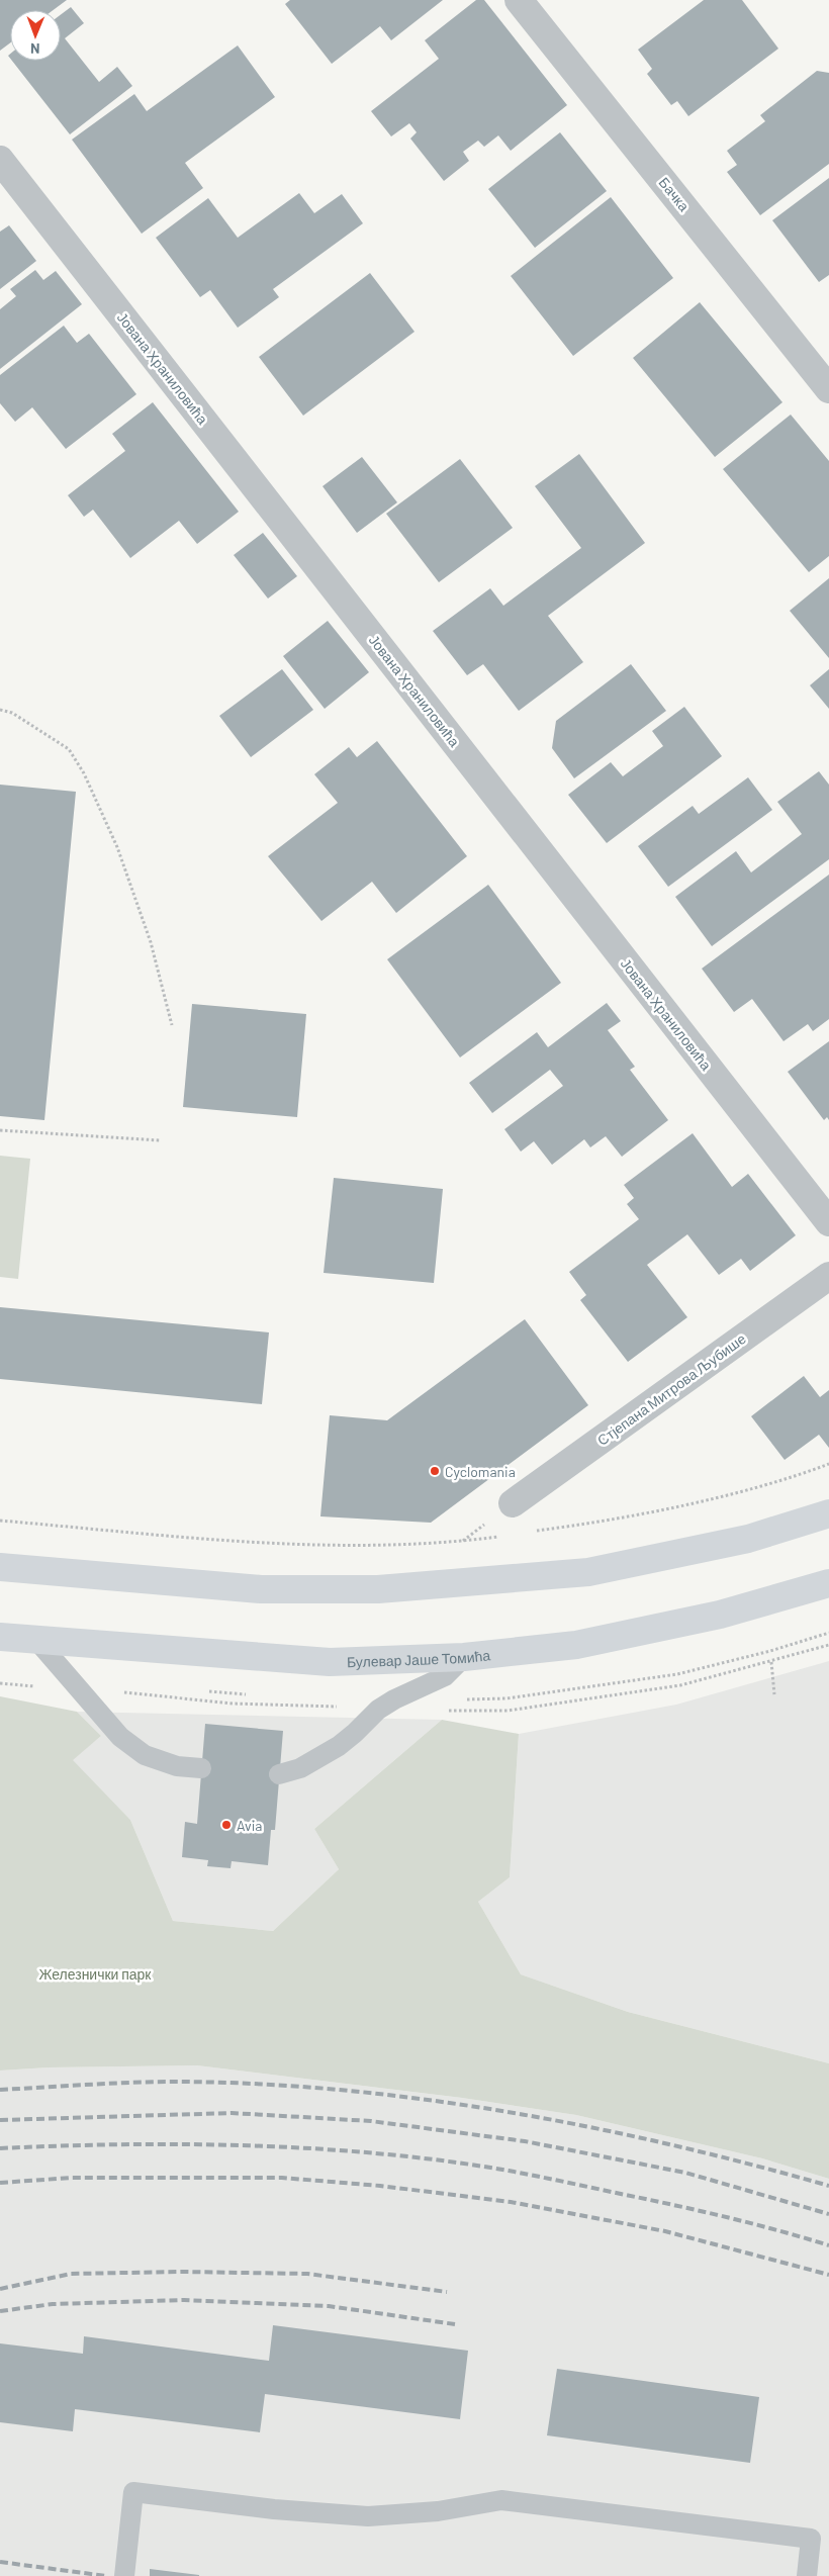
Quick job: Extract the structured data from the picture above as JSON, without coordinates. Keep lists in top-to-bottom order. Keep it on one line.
{"streets":{"main road":["Булевар Јаше Томића"],"street":["Бачка","Јована Храниловића","Стјепана Митрова Љубише"]},"parks":["Железнички парк"],"places":["Cyclomania","Avia"],"north":"bottom"}
